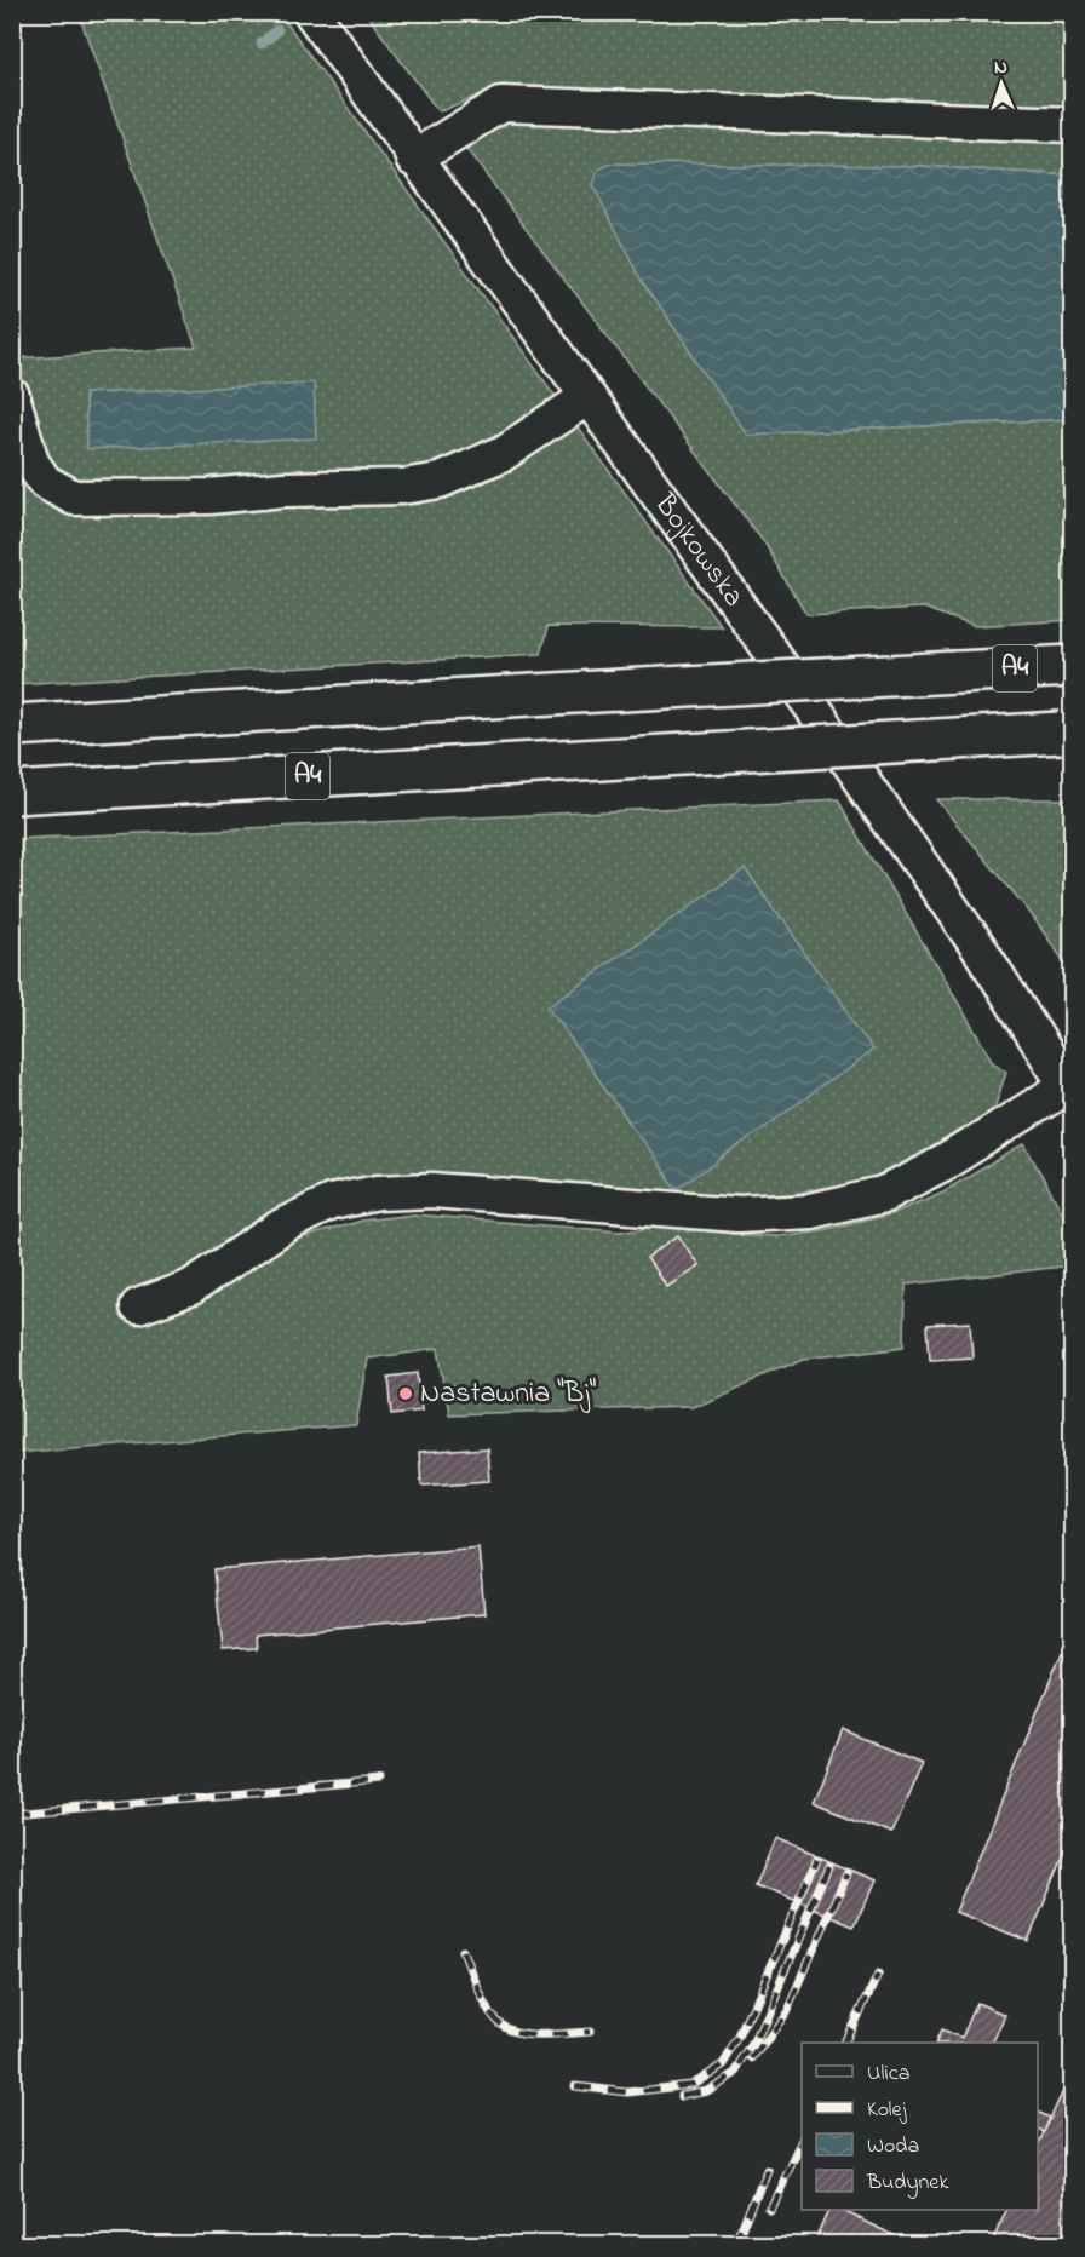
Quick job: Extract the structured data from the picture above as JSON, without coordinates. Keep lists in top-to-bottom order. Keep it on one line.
{"streets":{"highway":["A4"],"street":["Bojkowska"]},"places":["Nastawnia \"Bj\""],"legend":["Ulica","Kolej","Woda","Budynek"],"north":"top"}
